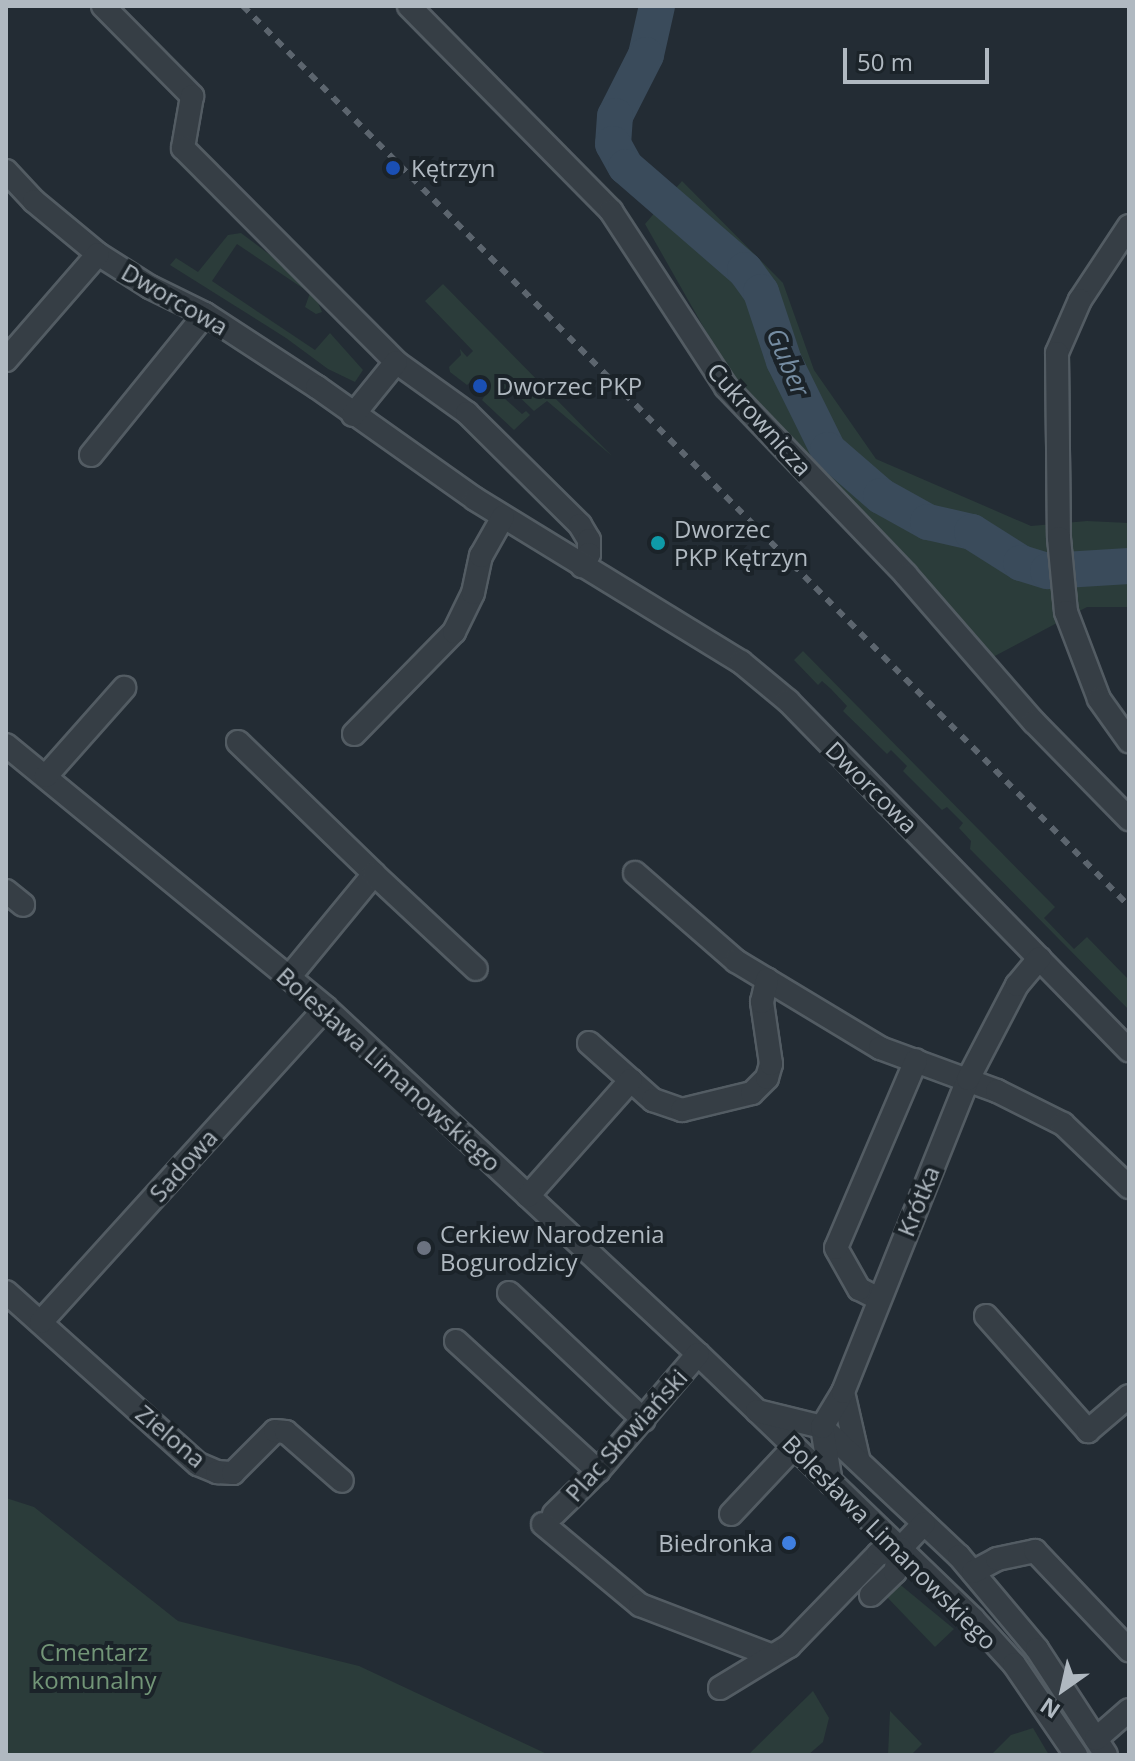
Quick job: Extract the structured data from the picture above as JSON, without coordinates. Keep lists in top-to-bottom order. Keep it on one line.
{"streets":{"street":["Dworcowa","Cukrownicza","Bolesława Limanowskiego","Sadowa","Krótka","Plac Słowiański","Zielona"]},"crossings":[["Dworcowa","Krótka"],["Bolesława Limanowskiego","Sadowa"],["Bolesława Limanowskiego","Krótka"],["Bolesława Limanowskiego","Plac Słowiański"],["Sadowa","Zielona"]],"water":["Guber"],"parks":["Cmentarz komunalny"],"places":["Kętrzyn","Dworzec PKP","Dworzec PKP Kętrzyn","Cerkiew Narodzenia Bogurodzicy","Biedronka"],"scale_bar":"50 m","north":"bottom left"}
